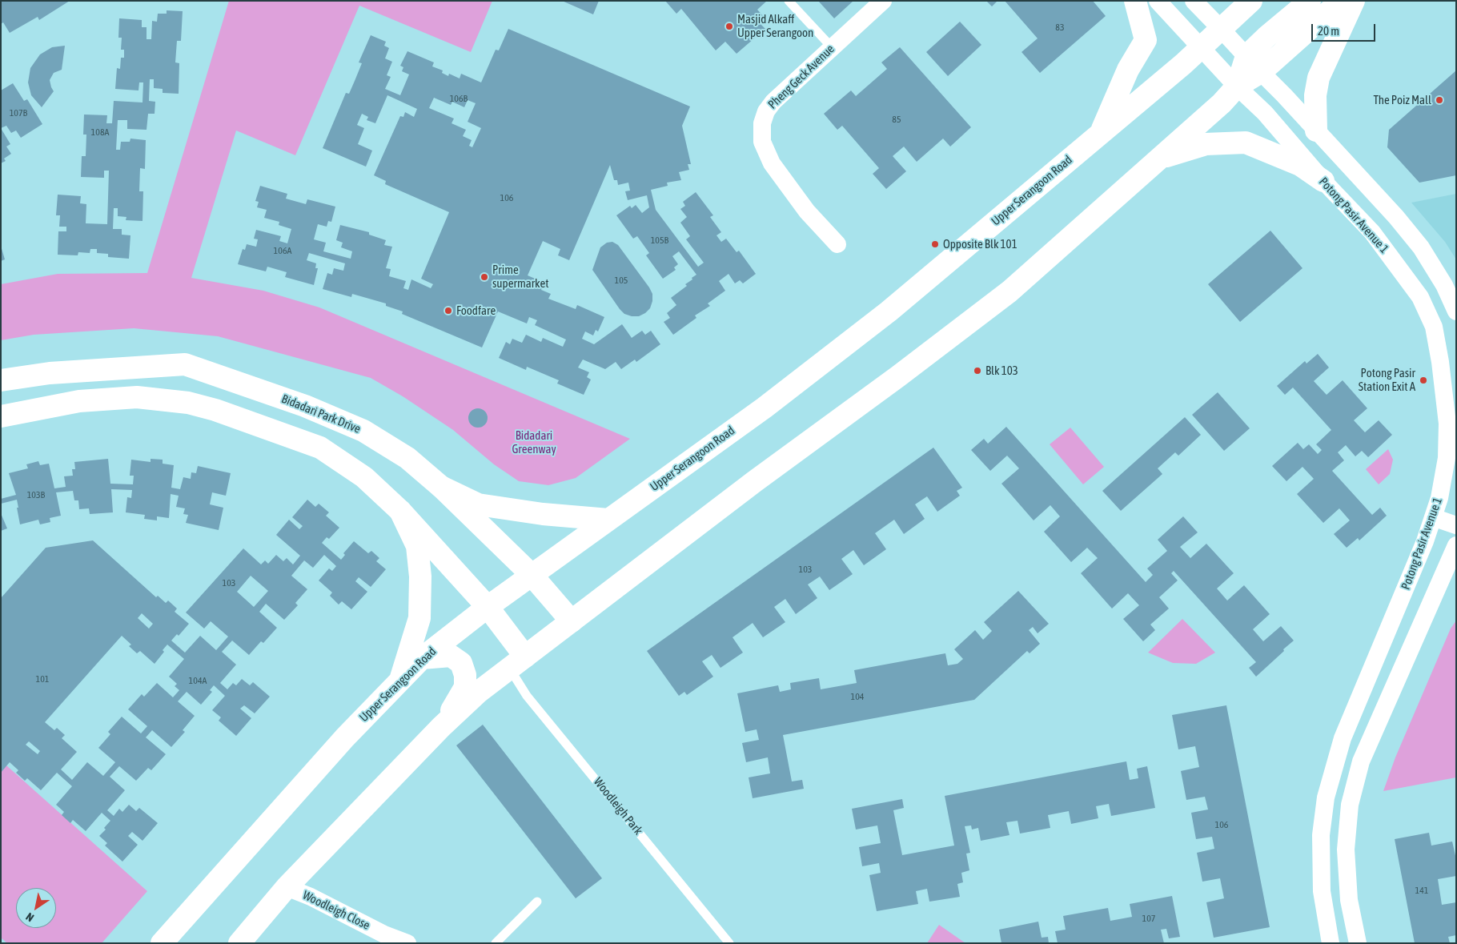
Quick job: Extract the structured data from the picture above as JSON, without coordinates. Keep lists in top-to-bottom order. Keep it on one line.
{"streets":{"main road":["Upper Serangoon Road","Bidadari Park Drive"],"street":["Pheng Geck Avenue","Potong Pasir Avenue 1","Woodleigh Close"],"lane":["Woodleigh Park"]},"crossings":[["Upper Serangoon Road","Potong Pasir Avenue 1"],["Upper Serangoon Road","Bidadari Park Drive"]],"parks":["Bidadari Greenway"],"places":["Masjid Alkaff Upper Serangoon","The Poiz Mall","Opposite Blk 101","Prime supermarket","Foodfare","Blk 103","Potong Pasir Station Exit A"],"house_numbers":["83","106B","107B","85","108A","106","105B","106A","105","103B","103","103","101","104A","104","106","141","107"],"scale_bar":"20 m","north":"bottom left"}
